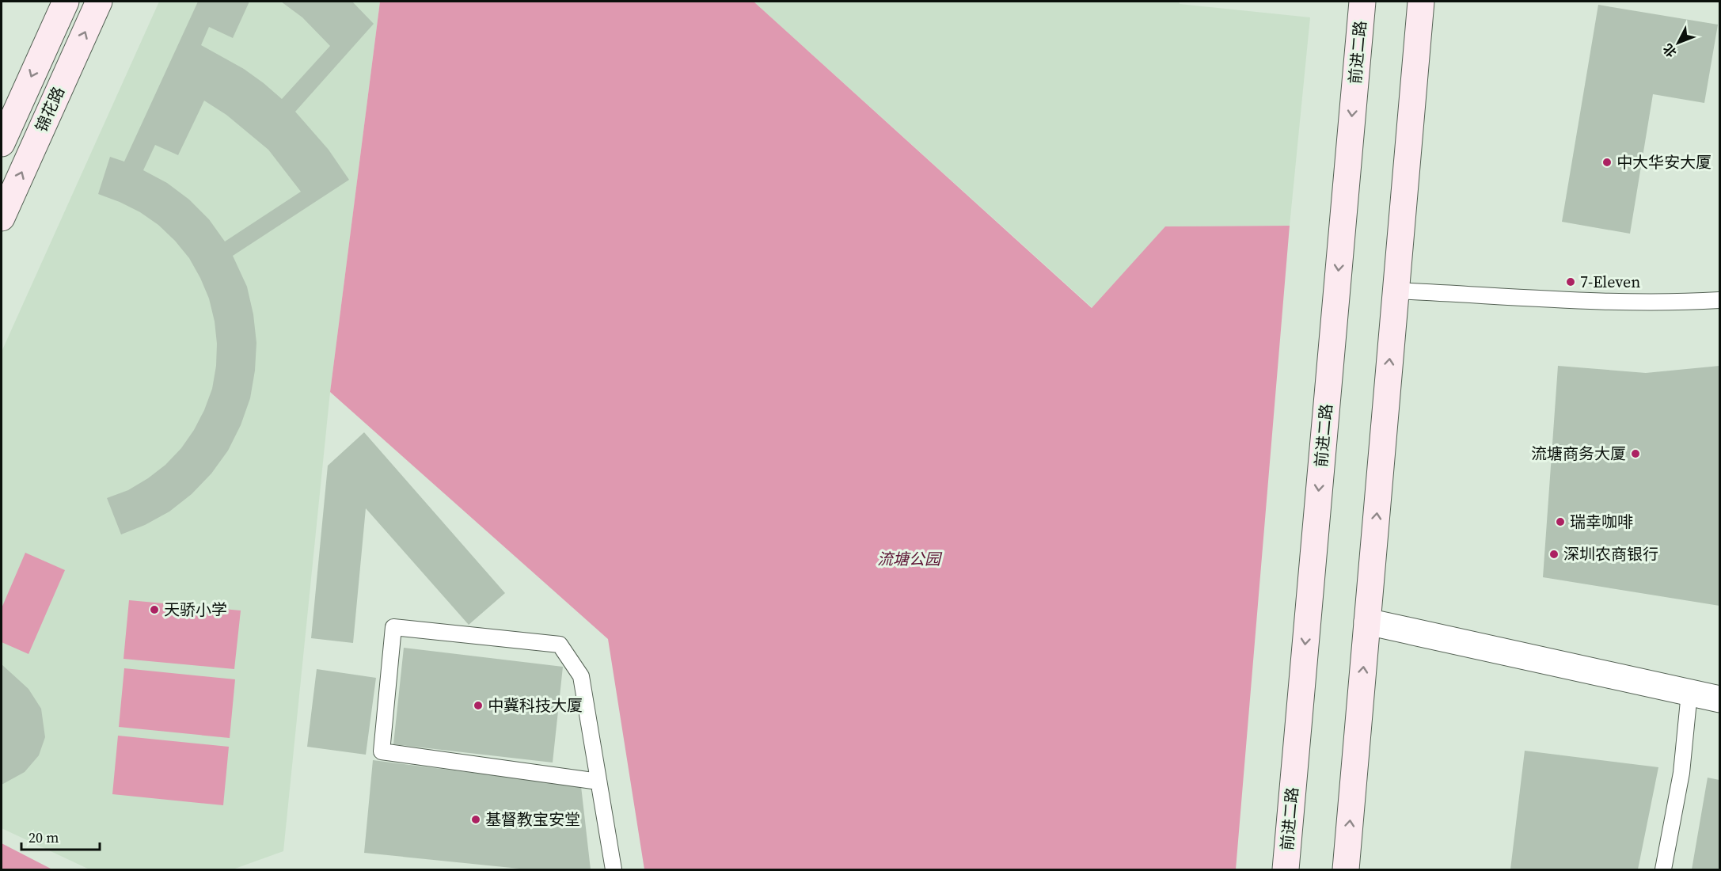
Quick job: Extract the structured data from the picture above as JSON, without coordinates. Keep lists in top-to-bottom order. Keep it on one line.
{"streets":{"main road":["前进二路","锦花路"]},"parks":["流塘公园"],"places":["中大华安大厦","7-Eleven","流塘商务大厦","瑞幸咖啡","深圳农商银行","天骄小学","中冀科技大厦","基督教宝安堂"],"scale_bar":"20 m","north":"bottom left"}
